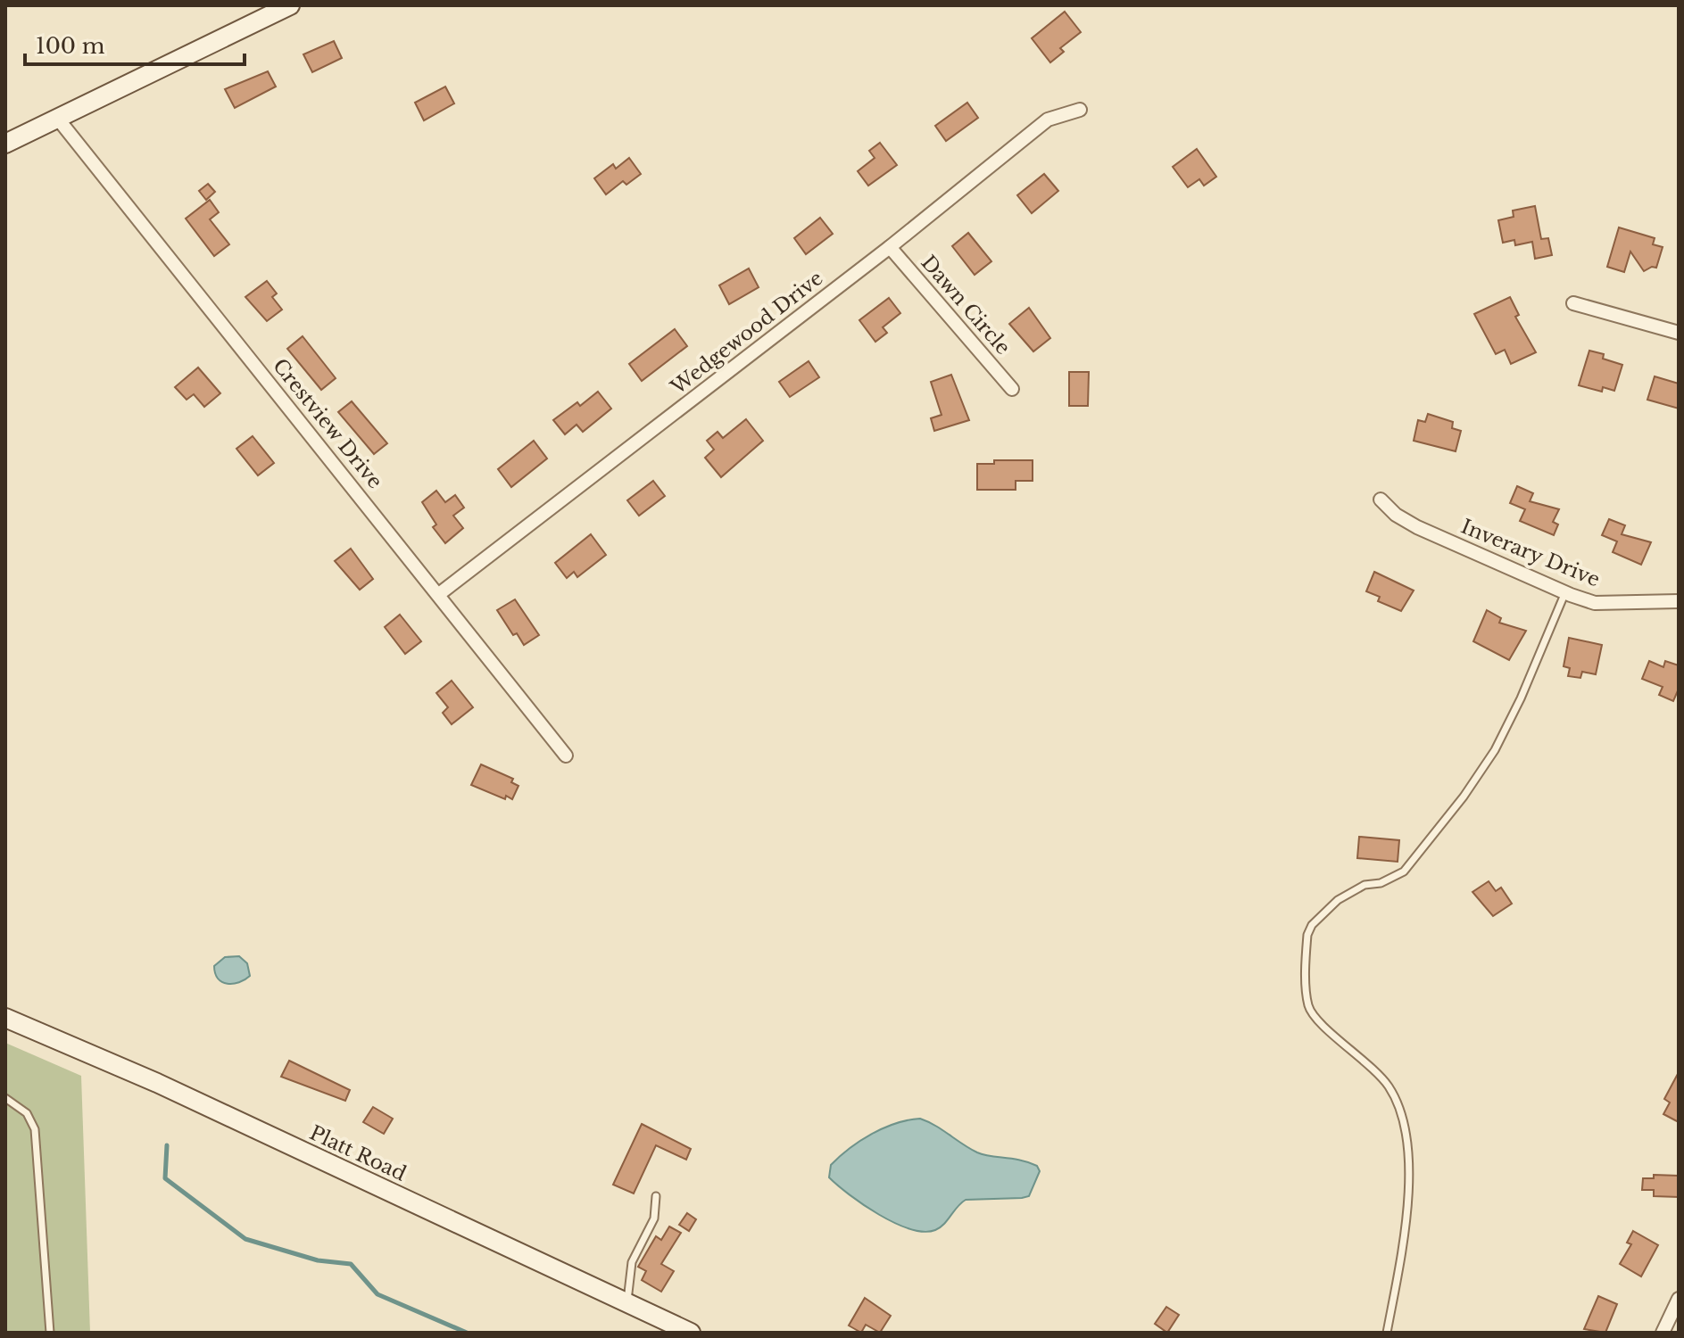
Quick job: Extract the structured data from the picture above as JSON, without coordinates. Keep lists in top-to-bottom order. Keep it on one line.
{"streets":{"street":["Dawn Circle","Wedgewood Drive","Crestview Drive","Inverary Drive","Platt Road"]},"crossings":[["Dawn Circle","Wedgewood Drive"],["Wedgewood Drive","Crestview Drive"]],"scale_bar":"100 m"}
